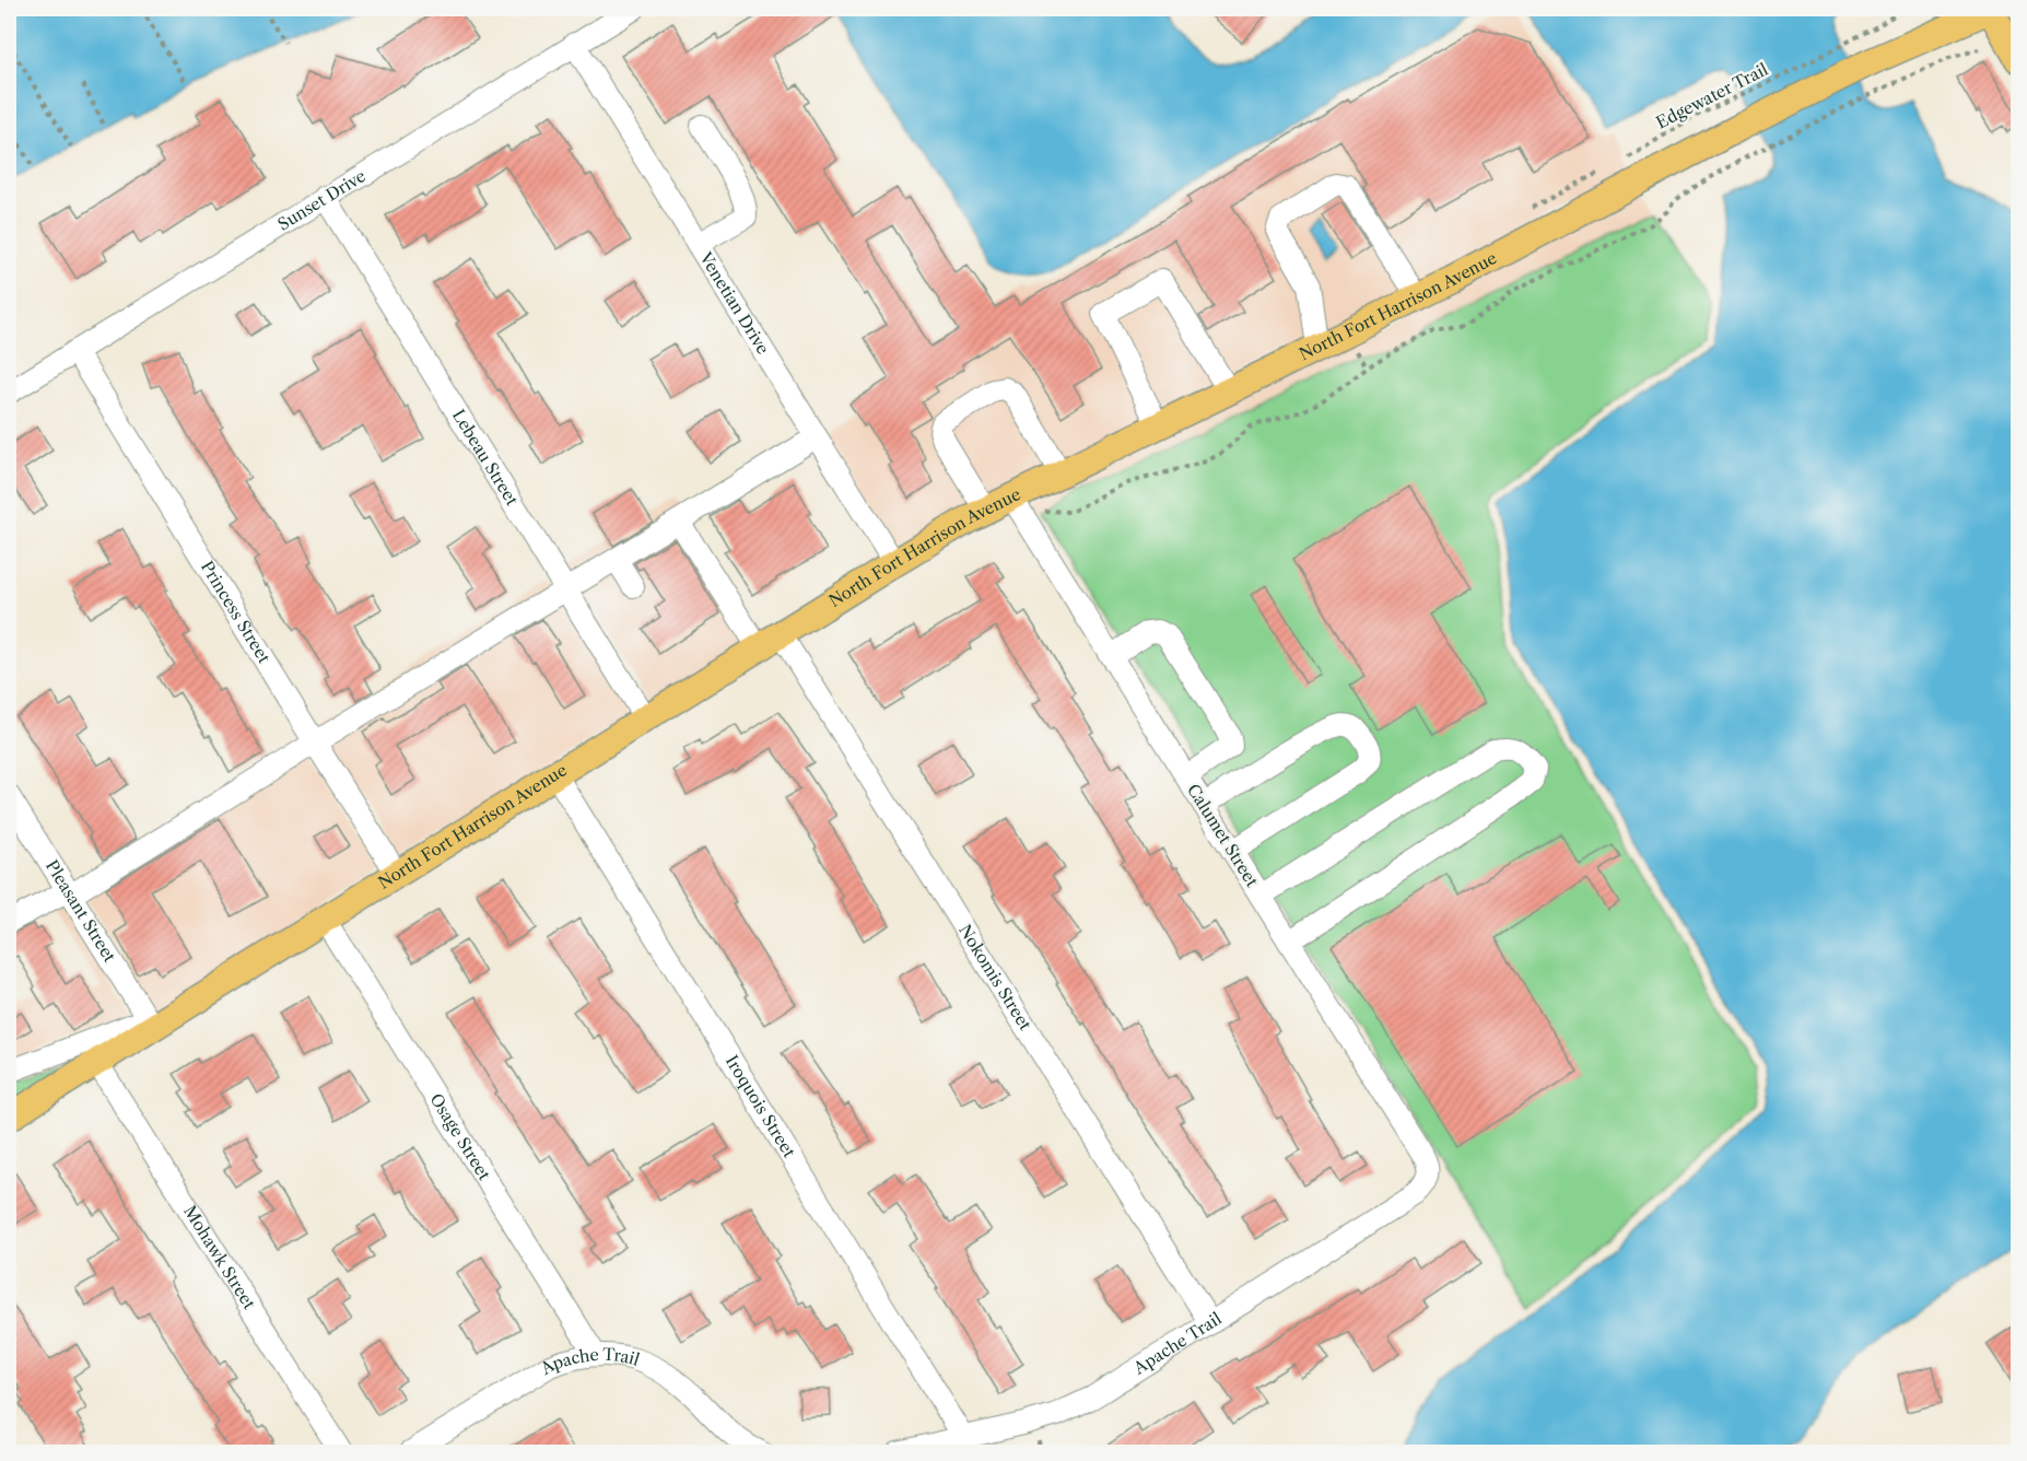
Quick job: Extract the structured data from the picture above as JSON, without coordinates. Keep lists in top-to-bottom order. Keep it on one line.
{"streets":{"main road":["North Fort Harrison Avenue"],"street":["Sunset Drive","Venetian Drive","Lebeau Street","Princess Street","Calumet Street","Pleasant Street","Nokomis Street","Iroquois Street","Osage Street","Mohawk Street","Apache Trail"],"path":["Edgewater Trail"]},"crossings":[["Sunset Drive","Venetian Drive"],["Sunset Drive","Lebeau Street"],["Sunset Drive","Princess Street"],["Venetian Drive","North Fort Harrison Avenue"],["North Fort Harrison Avenue","Lebeau Street"],["North Fort Harrison Avenue","Princess Street"],["North Fort Harrison Avenue","Calumet Street"],["North Fort Harrison Avenue","Pleasant Street"],["North Fort Harrison Avenue","Nokomis Street"],["North Fort Harrison Avenue","Iroquois Street"],["North Fort Harrison Avenue","Osage Street"],["North Fort Harrison Avenue","Mohawk Street"],["Calumet Street","Apache Trail"],["Nokomis Street","Apache Trail"],["Iroquois Street","Apache Trail"],["Osage Street","Apache Trail"]]}
